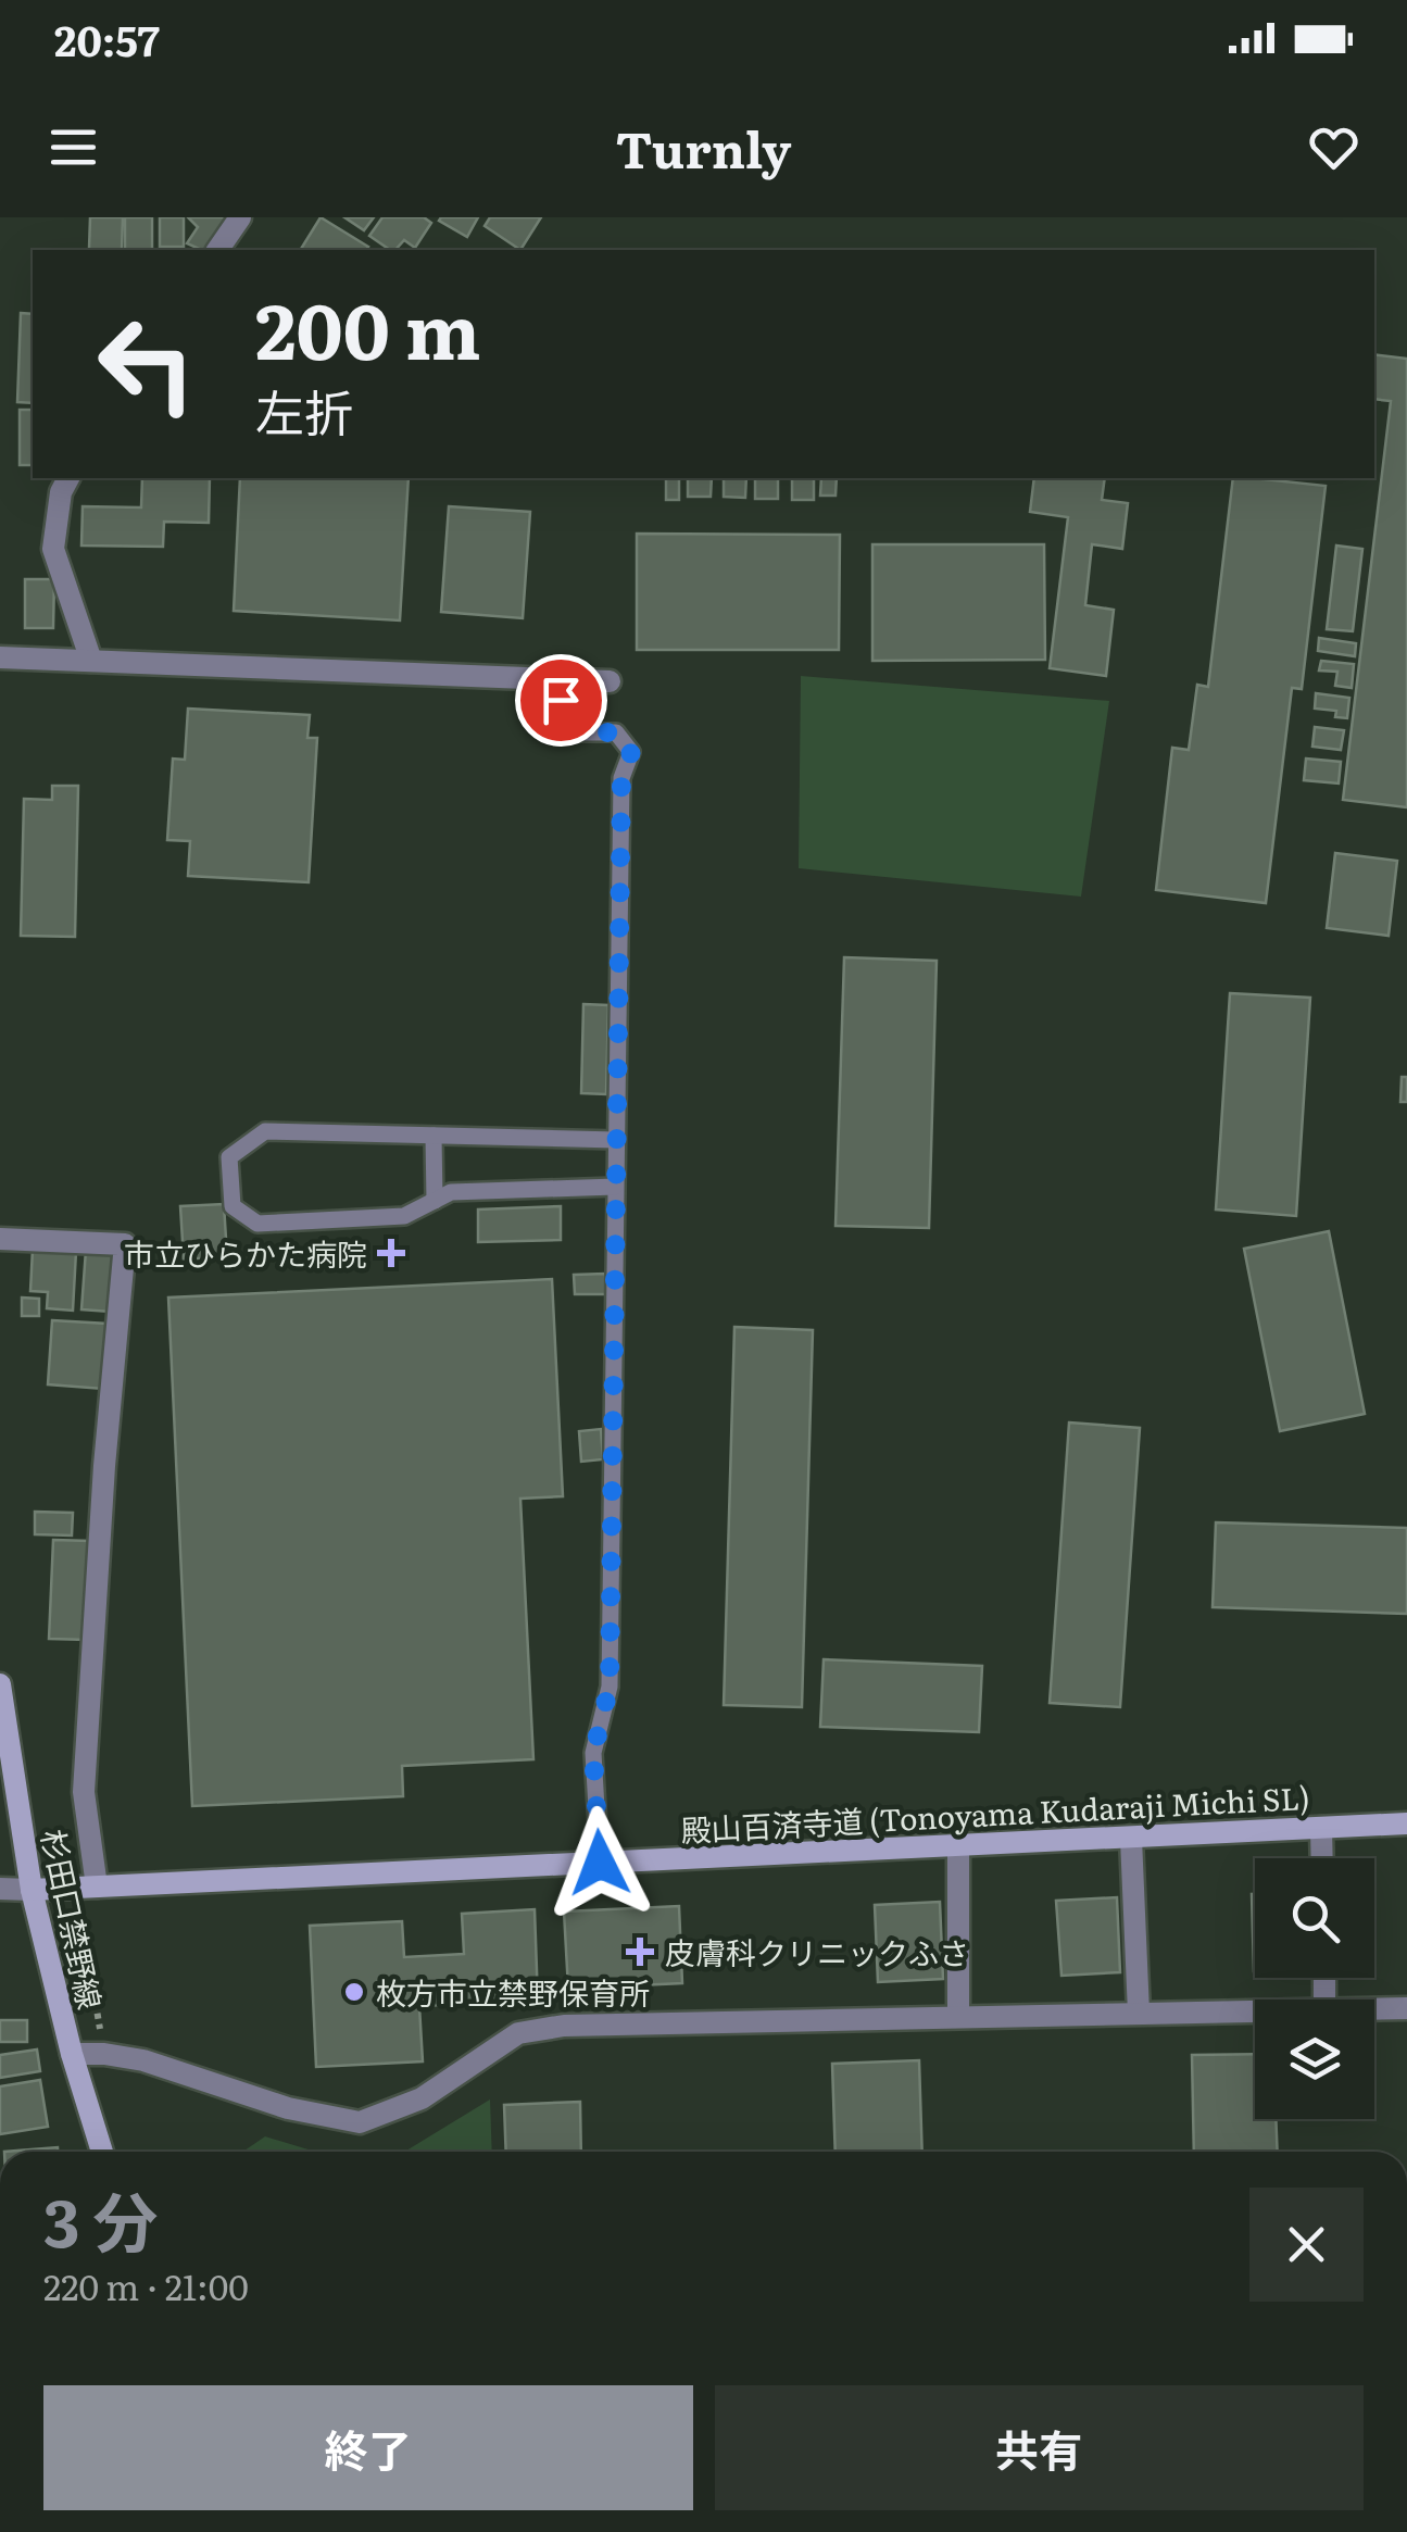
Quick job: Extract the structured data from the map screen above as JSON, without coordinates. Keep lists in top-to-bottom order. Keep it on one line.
{"streets":{"street":["殿山百済寺道 (Tonoyama Kudaraji Michi SL)","杉田口禁野線"]},"crossings":[["殿山百済寺道 (Tonoyama Kudaraji Michi SL)","杉田口禁野線"]],"places":{"health":["市立ひらかた病院","皮膚科クリニックふさ"],"other":["枚方市立禁野保育所"]},"page":{"status":"20:57","header":"Turnly","turn":["200 m","左折"],"heading":["3 分","220 m · 21:00"],"buttons":["終了","共有"]}}
